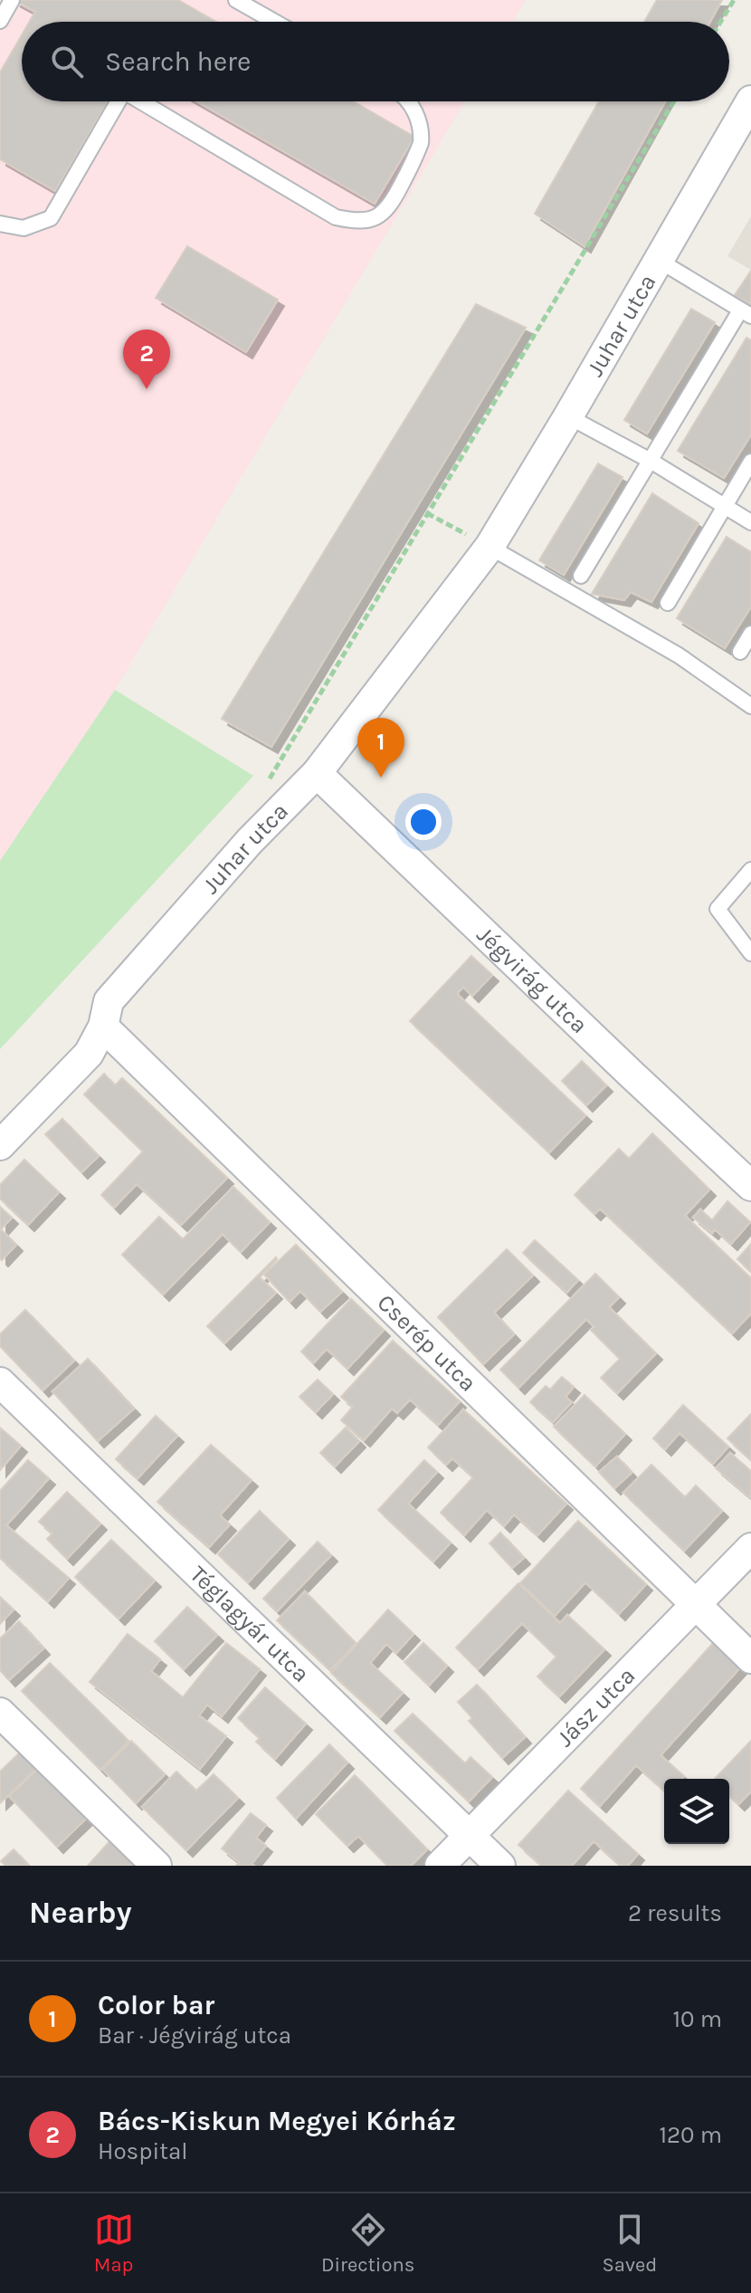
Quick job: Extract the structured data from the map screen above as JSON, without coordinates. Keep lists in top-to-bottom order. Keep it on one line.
{"streets":{"street":["Juhar utca","Jégvirág utca","Cserép utca","Téglagyár utca","Jász utca"]},"crossings":[["Juhar utca","Jégvirág utca"],["Juhar utca","Cserép utca"],["Cserép utca","Jász utca"],["Téglagyár utca","Jász utca"]],"page":{"search":"Search here","pins":["2","1"],"heading":["Nearby","2 results"],"list":[{"mark":"1","name":"Color bar","note":"Bar · Jégvirág utca","value":"10 m"},{"mark":"2","name":"Bács-Kiskun Megyei Kórház","note":"Hospital","value":"120 m"}],"nav":["Map","Directions","Saved"]}}
